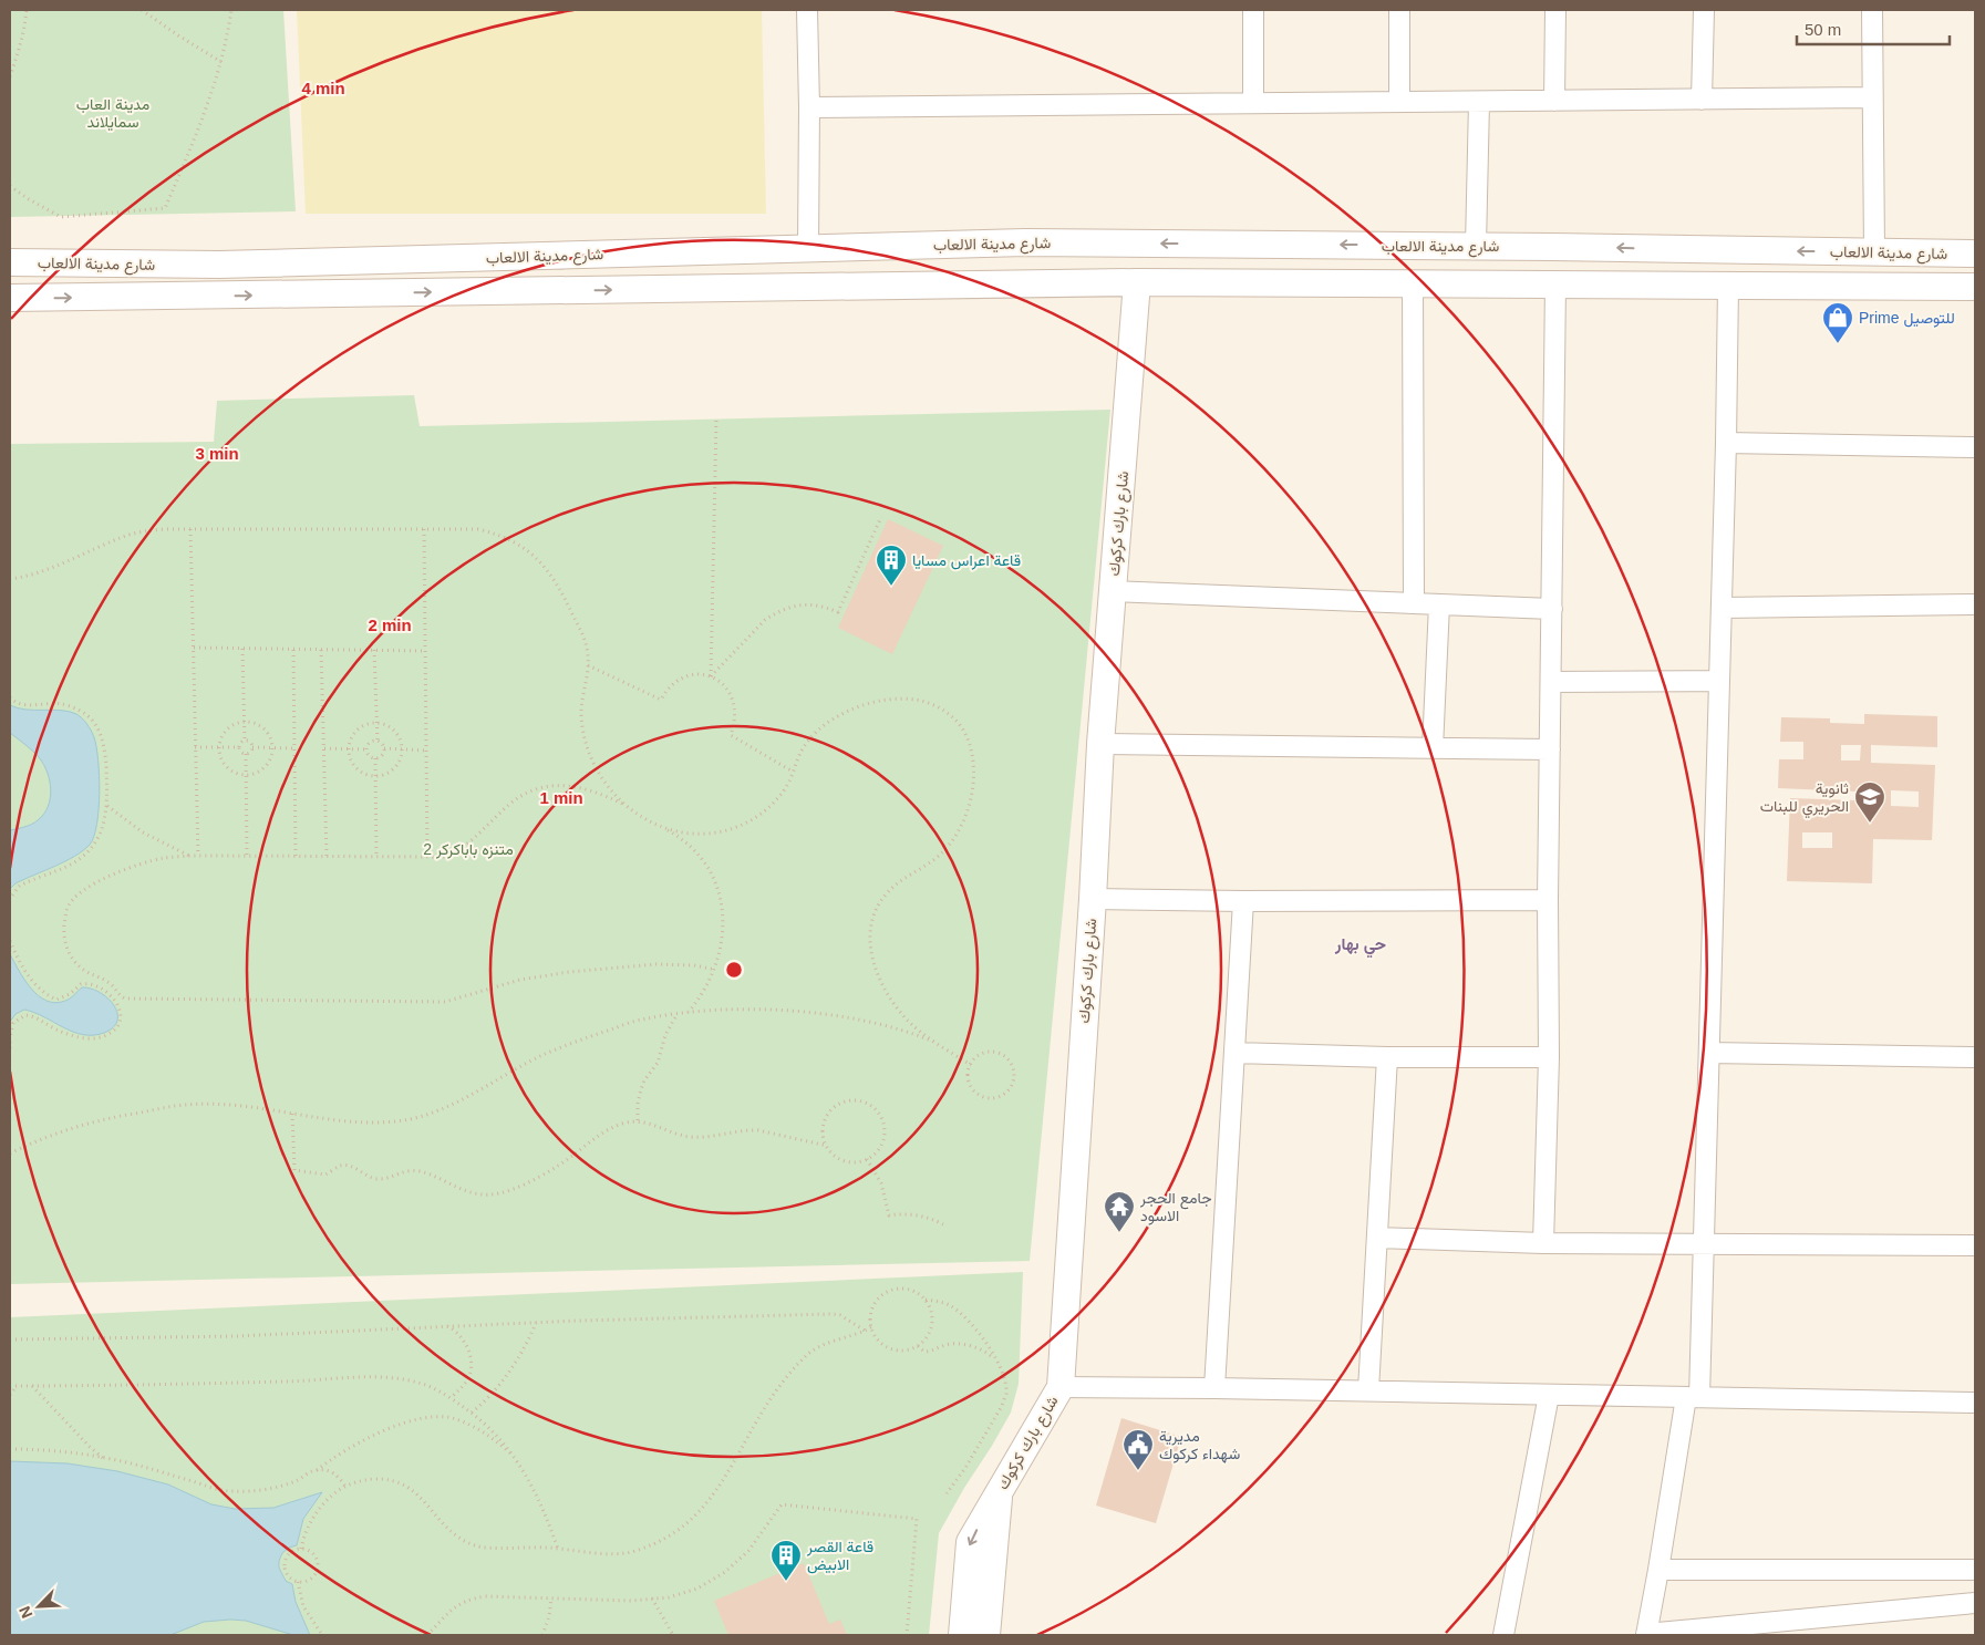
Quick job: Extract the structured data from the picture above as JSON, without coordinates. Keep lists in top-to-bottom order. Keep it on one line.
{"streets":{"main road":["شارع مدينة الالعاب","شارع بارك كركوك"]},"crossings":[["شارع مدينة الالعاب","شارع بارك كركوك"]],"districts":["حي بهار"],"parks":["مدينة العاب سمايلاند","متنزه باباكركر 2"],"places":{"shop":["Prime للتوصيل"],"building":["قاعة اعراس مسايا","قاعة القصر الابيض"],"school or university":["ثانوية الحريري للبنات"],"temple":["جامع الحجر الاسود"],"public building":["مديرية شهداء كركوك"]},"scale_bar":"50 m","north":"bottom left","rings":["4 min","3 min","2 min","1 min"]}
